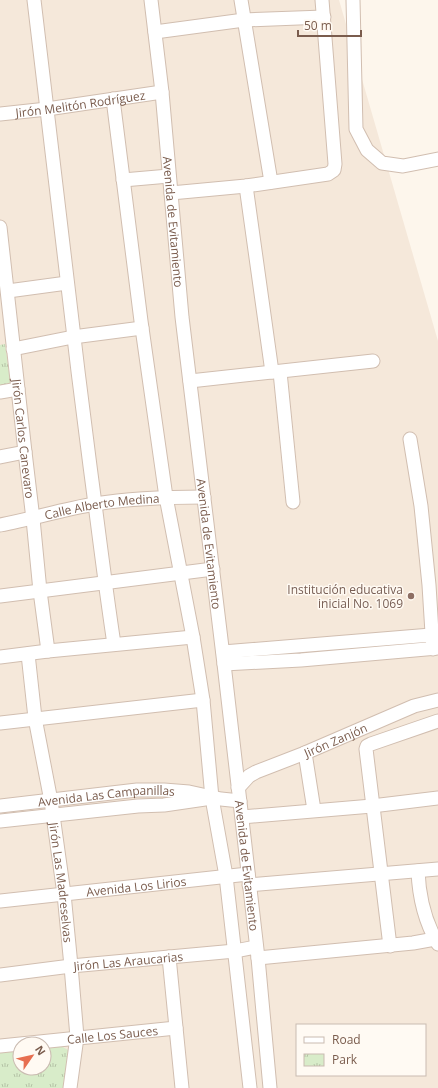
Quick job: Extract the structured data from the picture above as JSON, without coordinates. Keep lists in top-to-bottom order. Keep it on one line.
{"streets":{"street":["Jirón Melitón Rodríguez","Avenida de Evitamiento","Jirón Carlos Canevaro","Calle Alberto Medina","Jirón Zanjón","Avenida Las Campanillas","Jirón Las Madreselvas","Avenida Los Lirios","Jirón Las Araucarias","Calle Los Sauces"]},"crossings":[["Jirón Melitón Rodríguez","Avenida de Evitamiento"],["Avenida de Evitamiento","Calle Alberto Medina"],["Avenida de Evitamiento","Jirón Zanjón"],["Avenida de Evitamiento","Avenida Las Campanillas"],["Avenida de Evitamiento","Avenida Los Lirios"],["Avenida de Evitamiento","Jirón Las Araucarias"],["Jirón Carlos Canevaro","Calle Alberto Medina"],["Avenida Las Campanillas","Jirón Las Madreselvas"],["Jirón Las Madreselvas","Avenida Los Lirios"],["Jirón Las Madreselvas","Jirón Las Araucarias"],["Jirón Las Madreselvas","Calle Los Sauces"]],"places":["Institución educativa inicial No. 1069"],"legend":["Road","Park"],"scale_bar":"50 m","north":"top right"}
